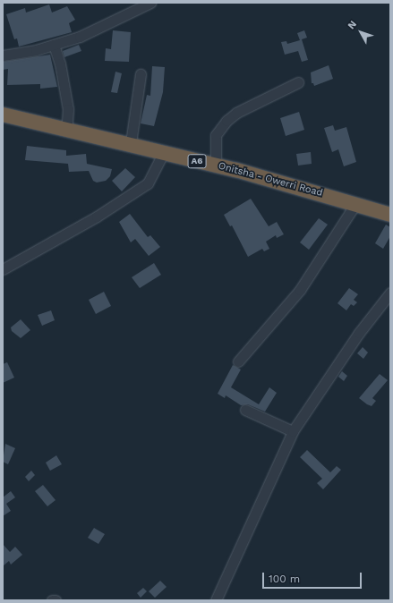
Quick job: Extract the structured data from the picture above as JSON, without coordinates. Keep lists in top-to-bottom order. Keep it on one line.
{"streets":{"highway":["A6","Onitsha - Owerri Road"]},"scale_bar":"100 m","north":"top left"}
